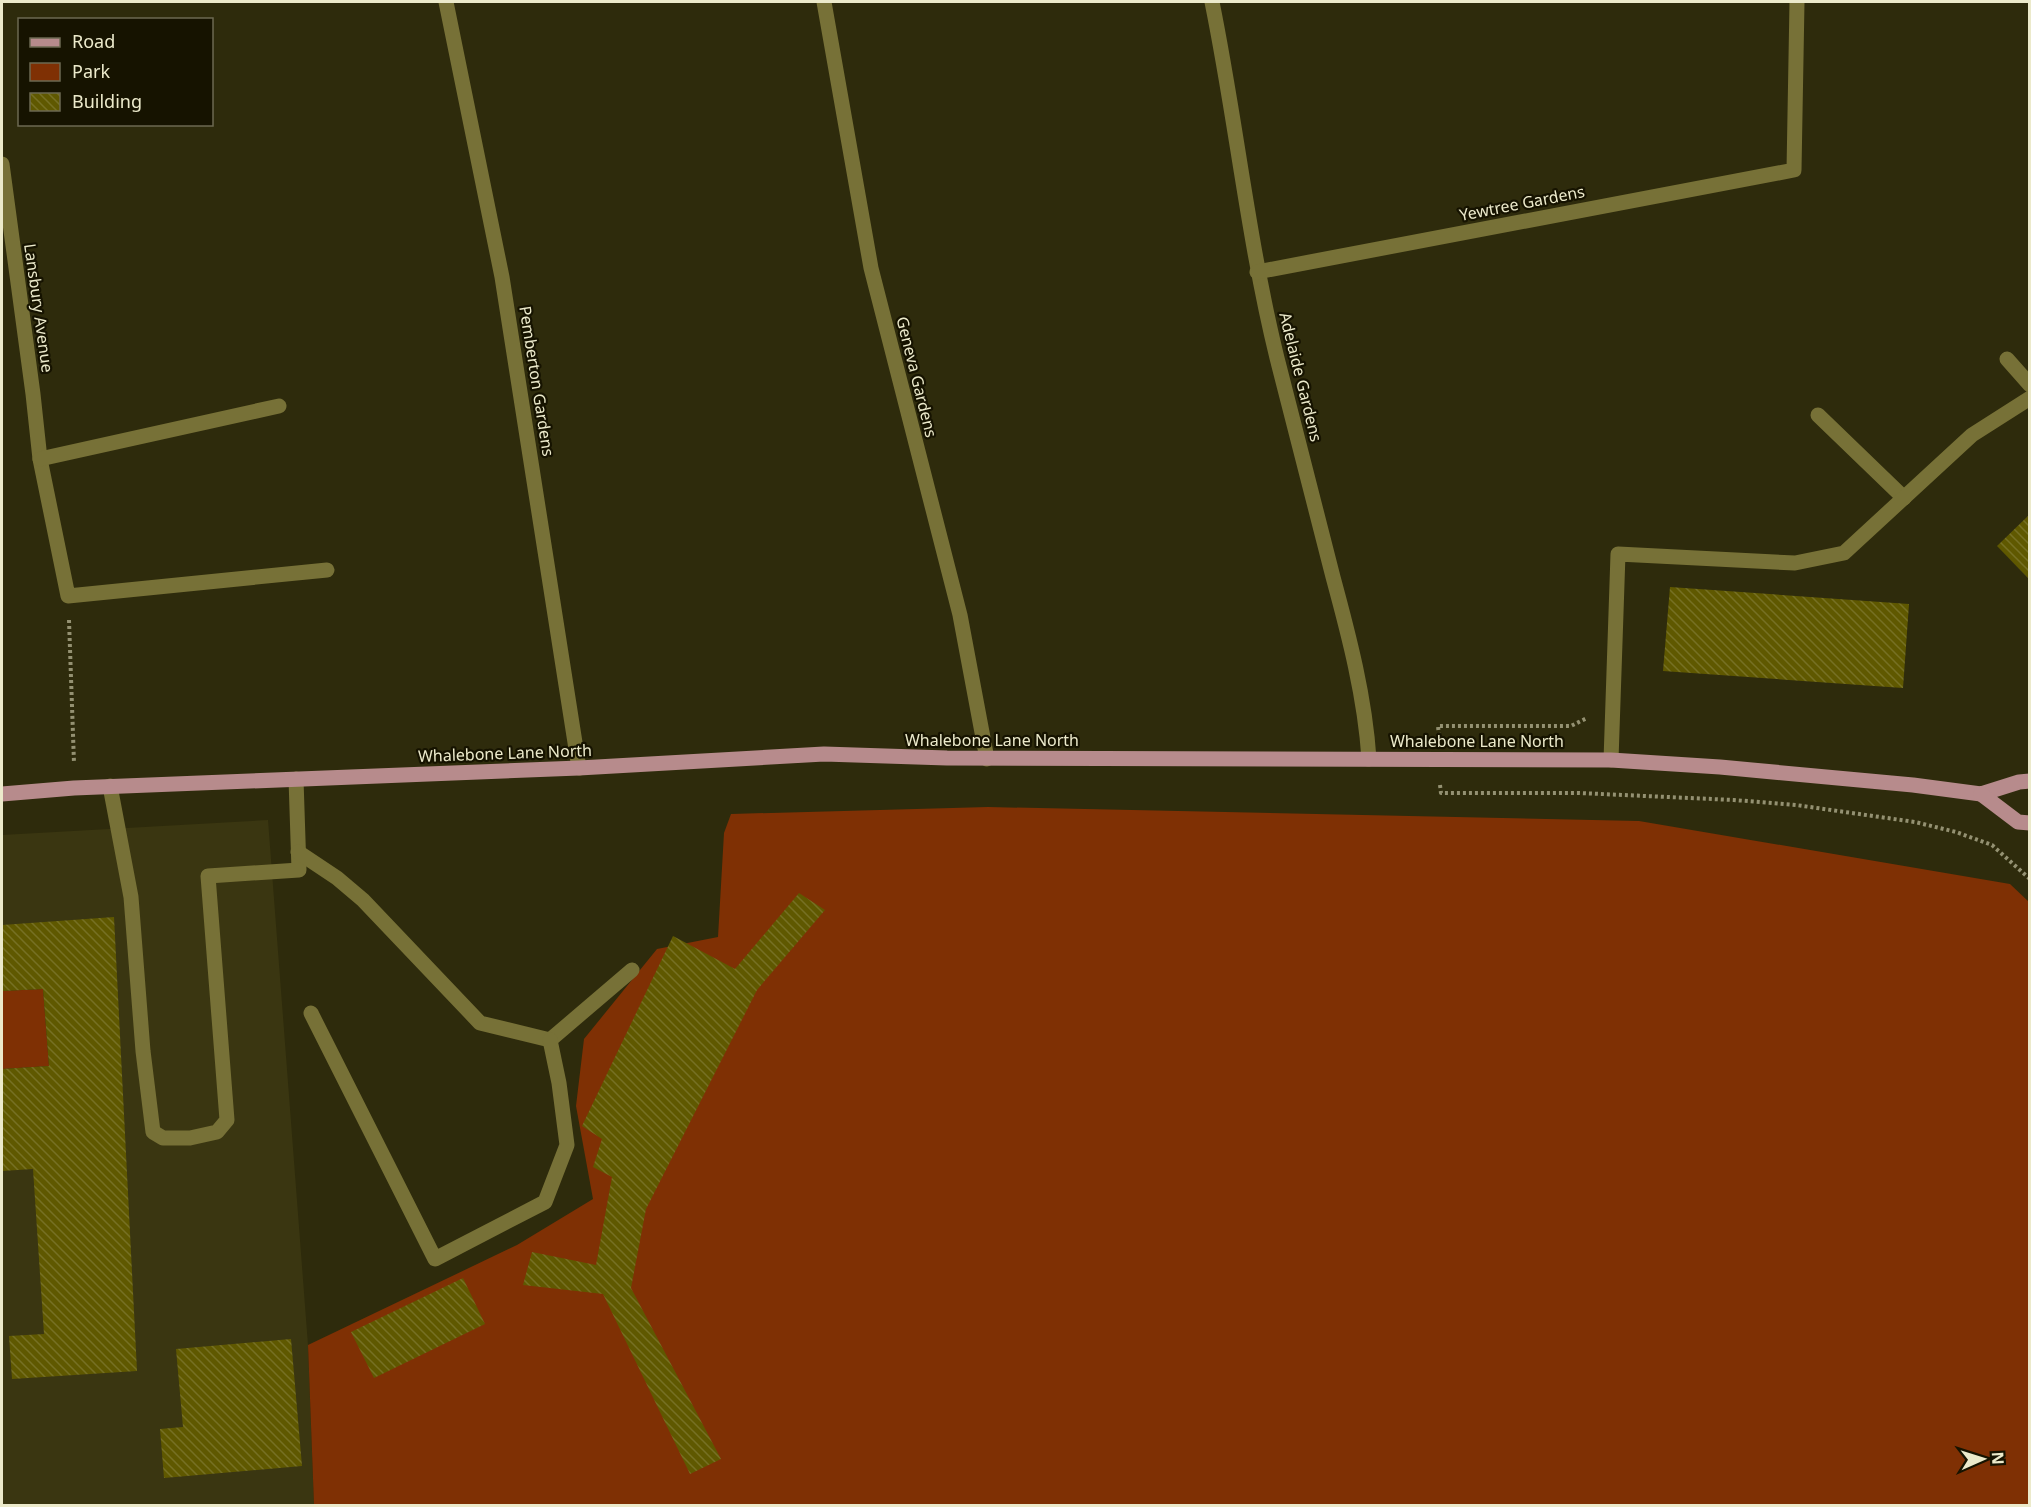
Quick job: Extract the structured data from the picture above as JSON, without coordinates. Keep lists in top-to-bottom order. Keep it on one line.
{"streets":{"main road":["Whalebone Lane North"],"street":["Yewtree Gardens","Lansbury Avenue","Geneva Gardens","Adelaide Gardens","Pemberton Gardens"]},"crossings":[["Yewtree Gardens","Adelaide Gardens"],["Geneva Gardens","Whalebone Lane North"],["Adelaide Gardens","Whalebone Lane North"],["Pemberton Gardens","Whalebone Lane North"]],"legend":["Road","Park","Building"],"north":"right"}
